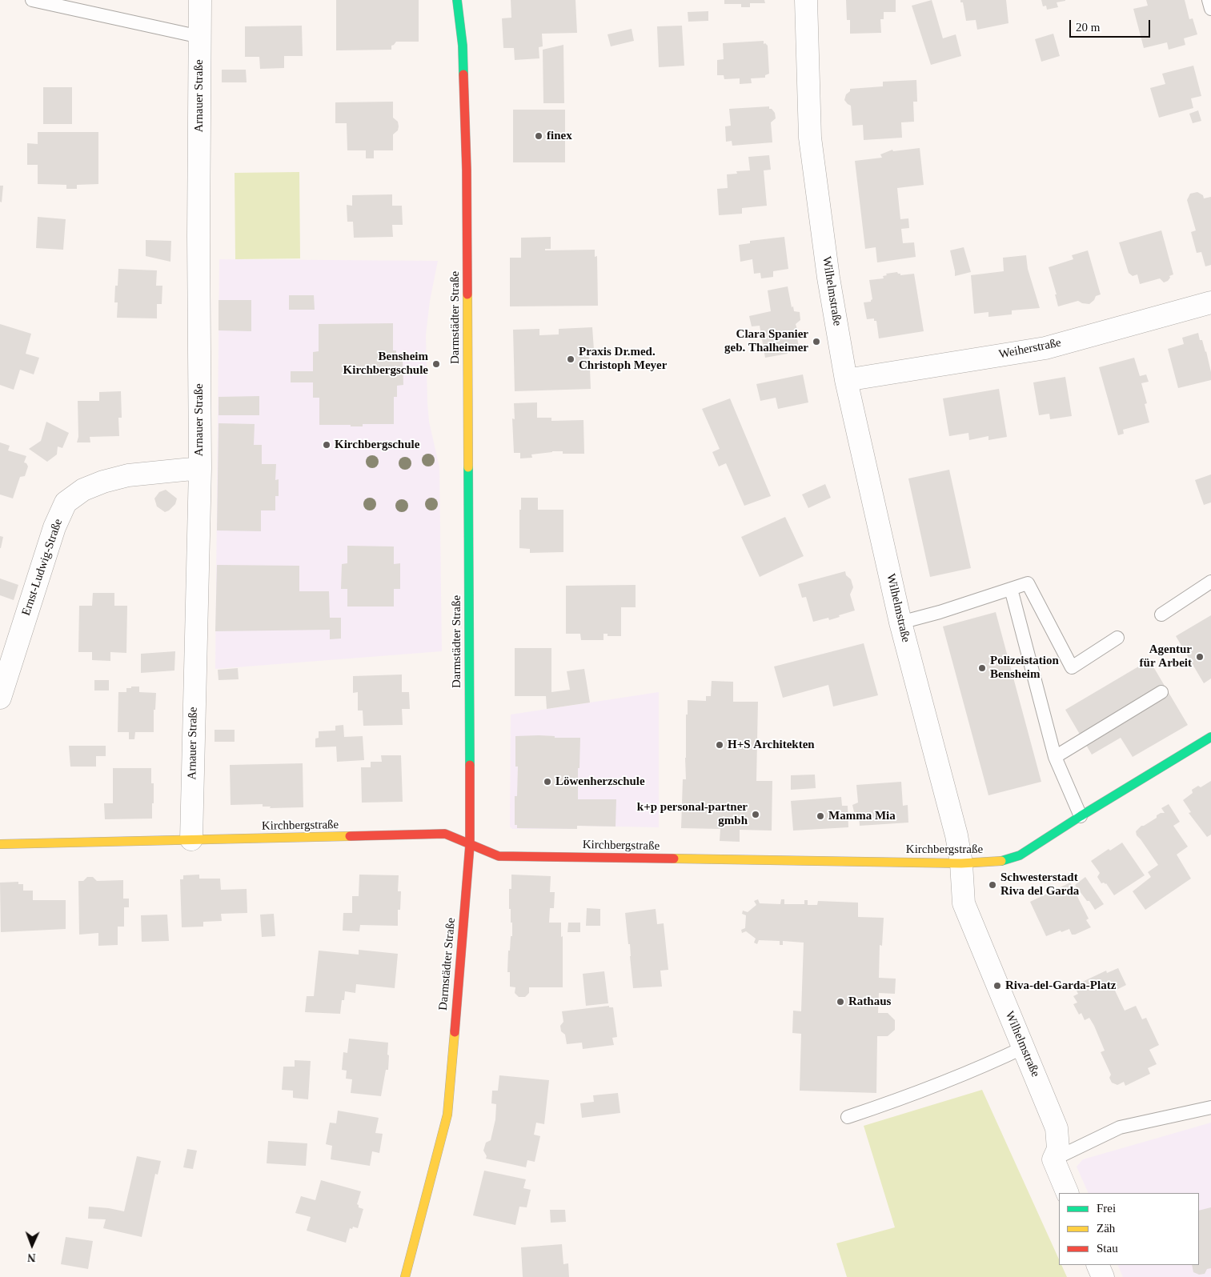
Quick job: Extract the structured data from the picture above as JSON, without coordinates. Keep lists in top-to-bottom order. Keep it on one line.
{"streets":{"main road":["Darmstädter Straße","Kirchbergstraße"],"street":["Arnauer Straße","Wilhelmstraße","Weiherstraße","Ernst-Ludwig-Straße"]},"crossings":[["Arnauer Straße","Ernst-Ludwig-Straße"],["Arnauer Straße","Kirchbergstraße"],["Wilhelmstraße","Weiherstraße"],["Wilhelmstraße","Kirchbergstraße"],["Darmstädter Straße","Kirchbergstraße"]],"places":["finex","Clara Spanier geb. Thalheimer","Praxis Dr.med. Christoph Meyer","Bensheim Kirchbergschule","Kirchbergschule","Agentur für Arbeit","Polizeistation Bensheim","H+S Architekten","Löwenherzschule","k+p personal-partner gmbh","Mamma Mia","Schwesterstadt Riva del Garda","Riva-del-Garda-Platz","Rathaus"],"legend":["Frei","Zäh","Stau"],"scale_bar":"20 m","north":"bottom"}
